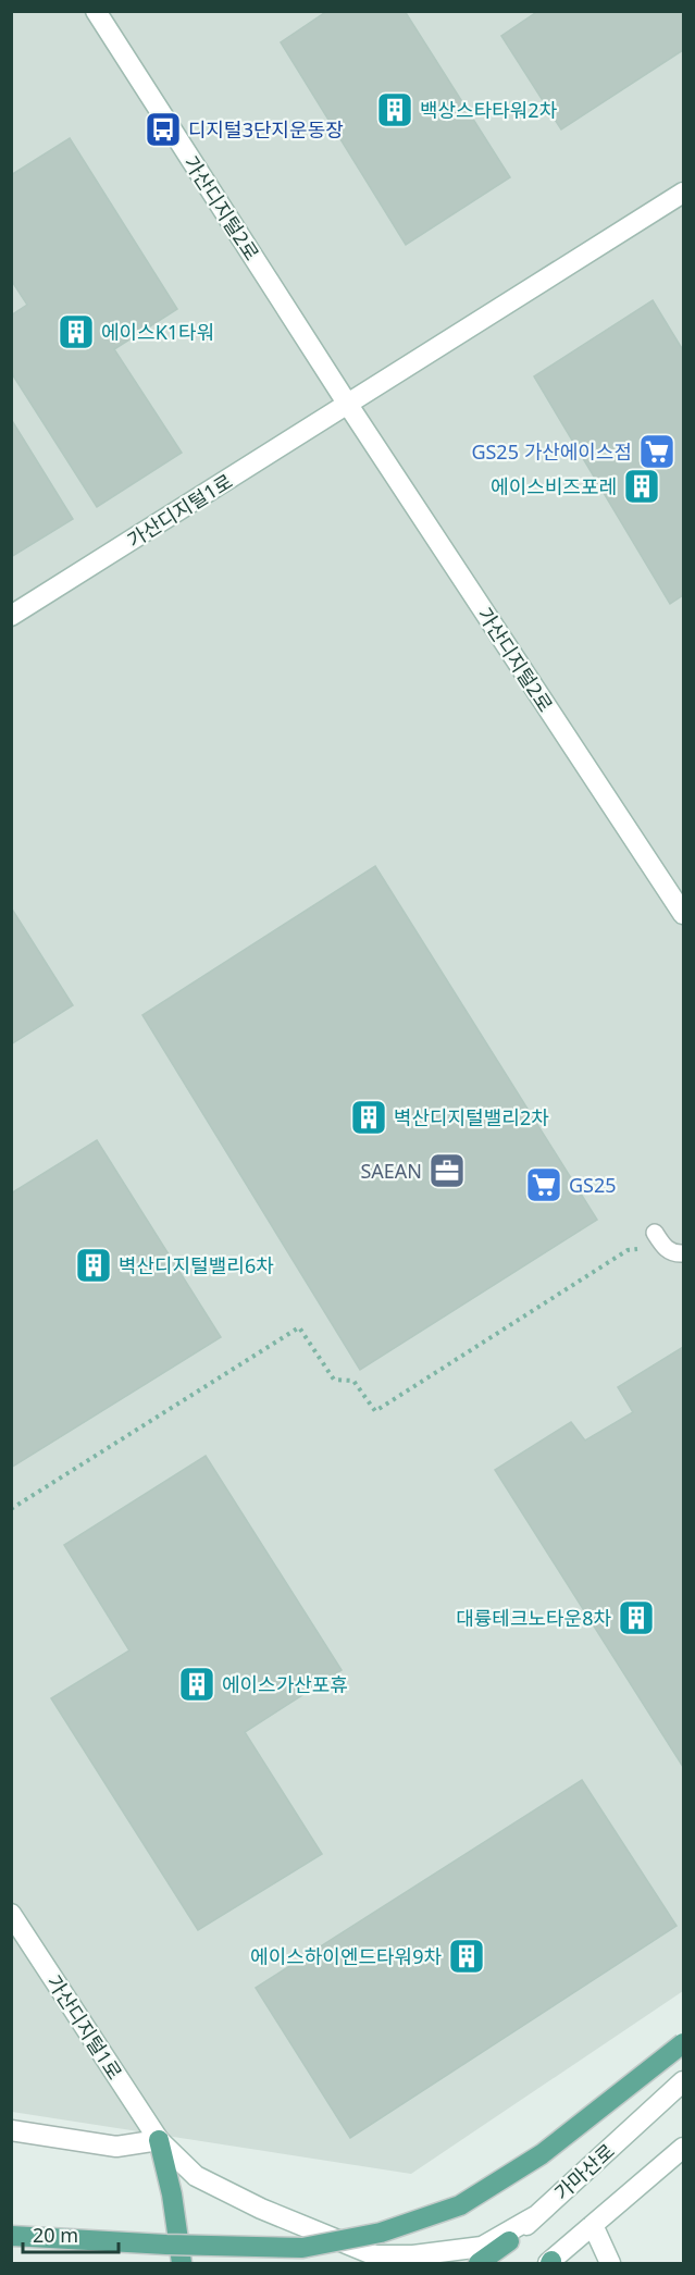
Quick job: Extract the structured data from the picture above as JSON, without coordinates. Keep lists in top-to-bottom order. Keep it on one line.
{"streets":{"street":["가산디지털2로","가산디지털1로","가마산로"]},"crossings":[["가산디지털2로","가산디지털1로"],["가산디지털1로","가마산로"]],"places":{"building":["백상스타타워2차","에이스K1타워","에이스비즈포레","벽산디지털밸리2차","벽산디지털밸리6차","대륭테크노타운8차","에이스가산포휴","에이스하이엔드타워9차"],"bus stop":["디지털3단지운동장"],"supermarket":["GS25 가산에이스점","GS25"],"office":["SAEAN"]},"scale_bar":"20 m"}
